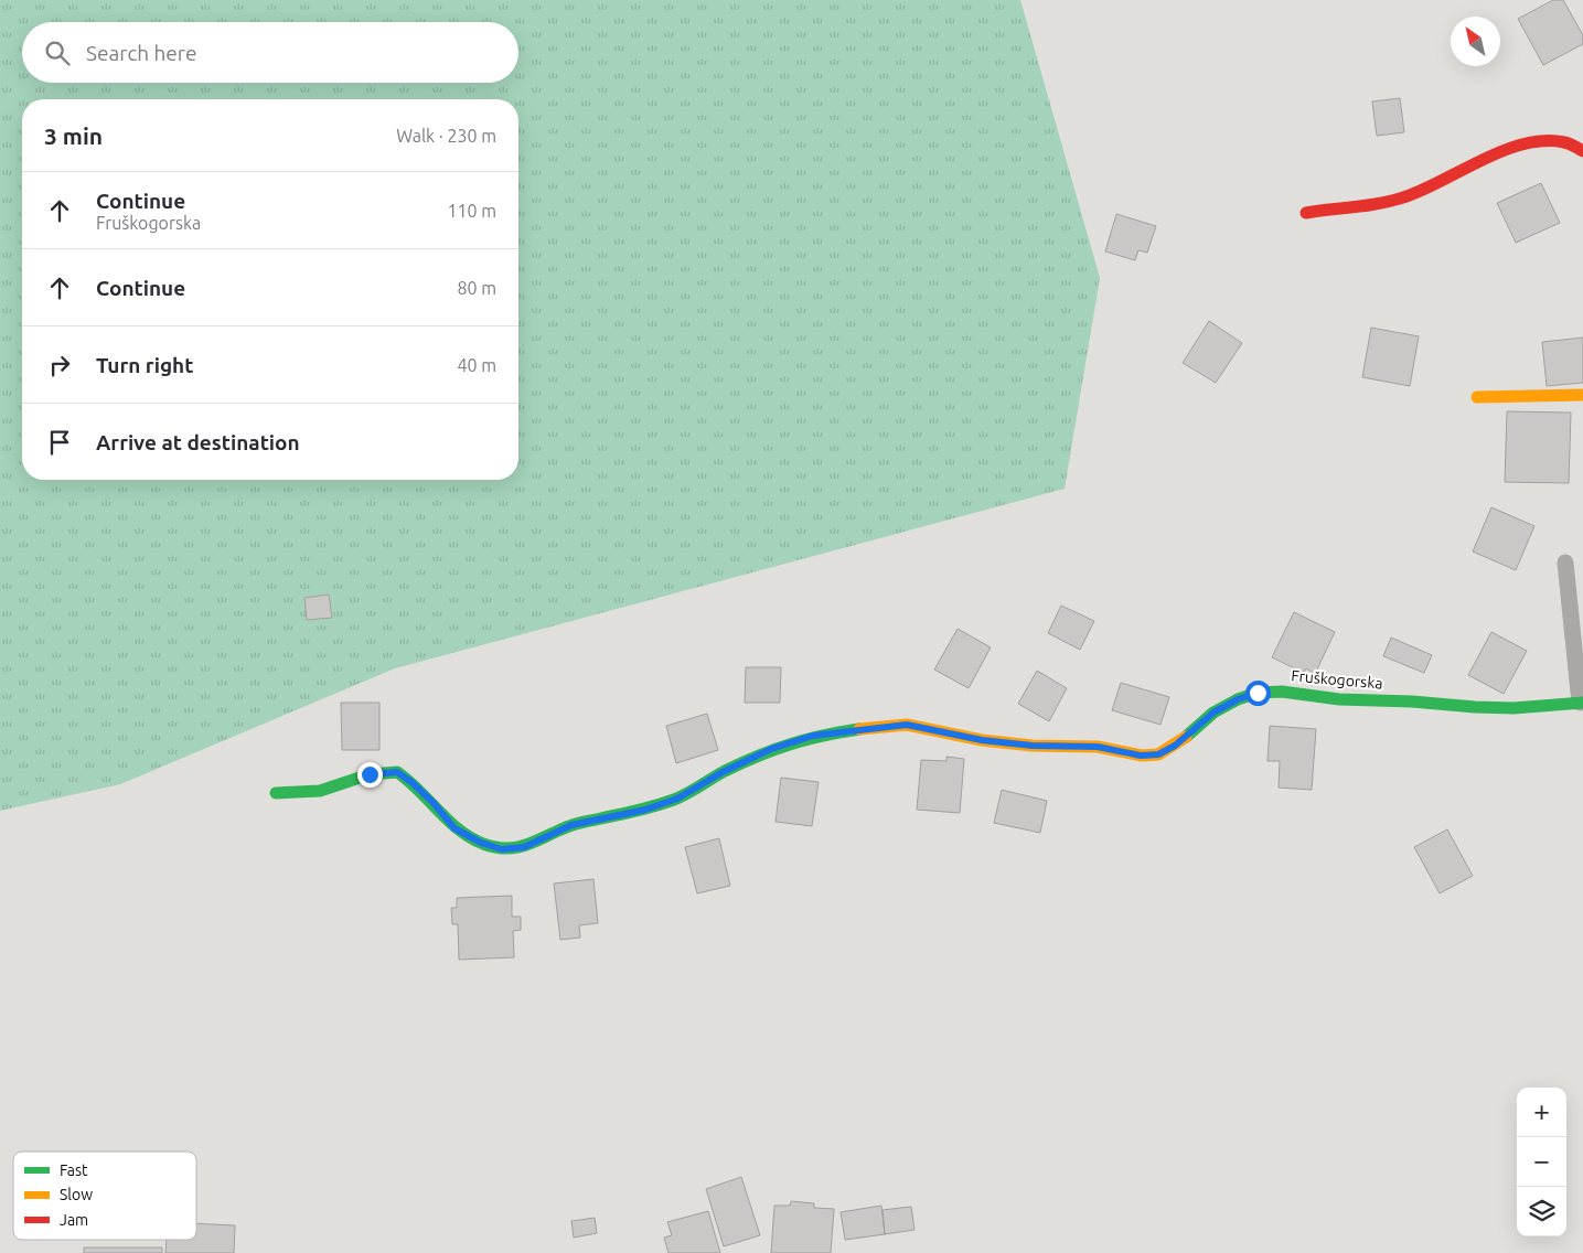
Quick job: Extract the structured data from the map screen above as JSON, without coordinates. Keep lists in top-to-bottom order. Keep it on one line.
{"streets":{"street":["Fruškogorska"]},"legend":["Fast","Slow","Jam"],"north":"top left","page":{"search":"Search here","heading":["3 min","Walk · 230 m"],"list":[["Continue","Fruškogorska","110 m"],["Continue","80 m"],["Turn right","40 m"],"Arrive at destination"],"map_buttons":["+","−"]}}
